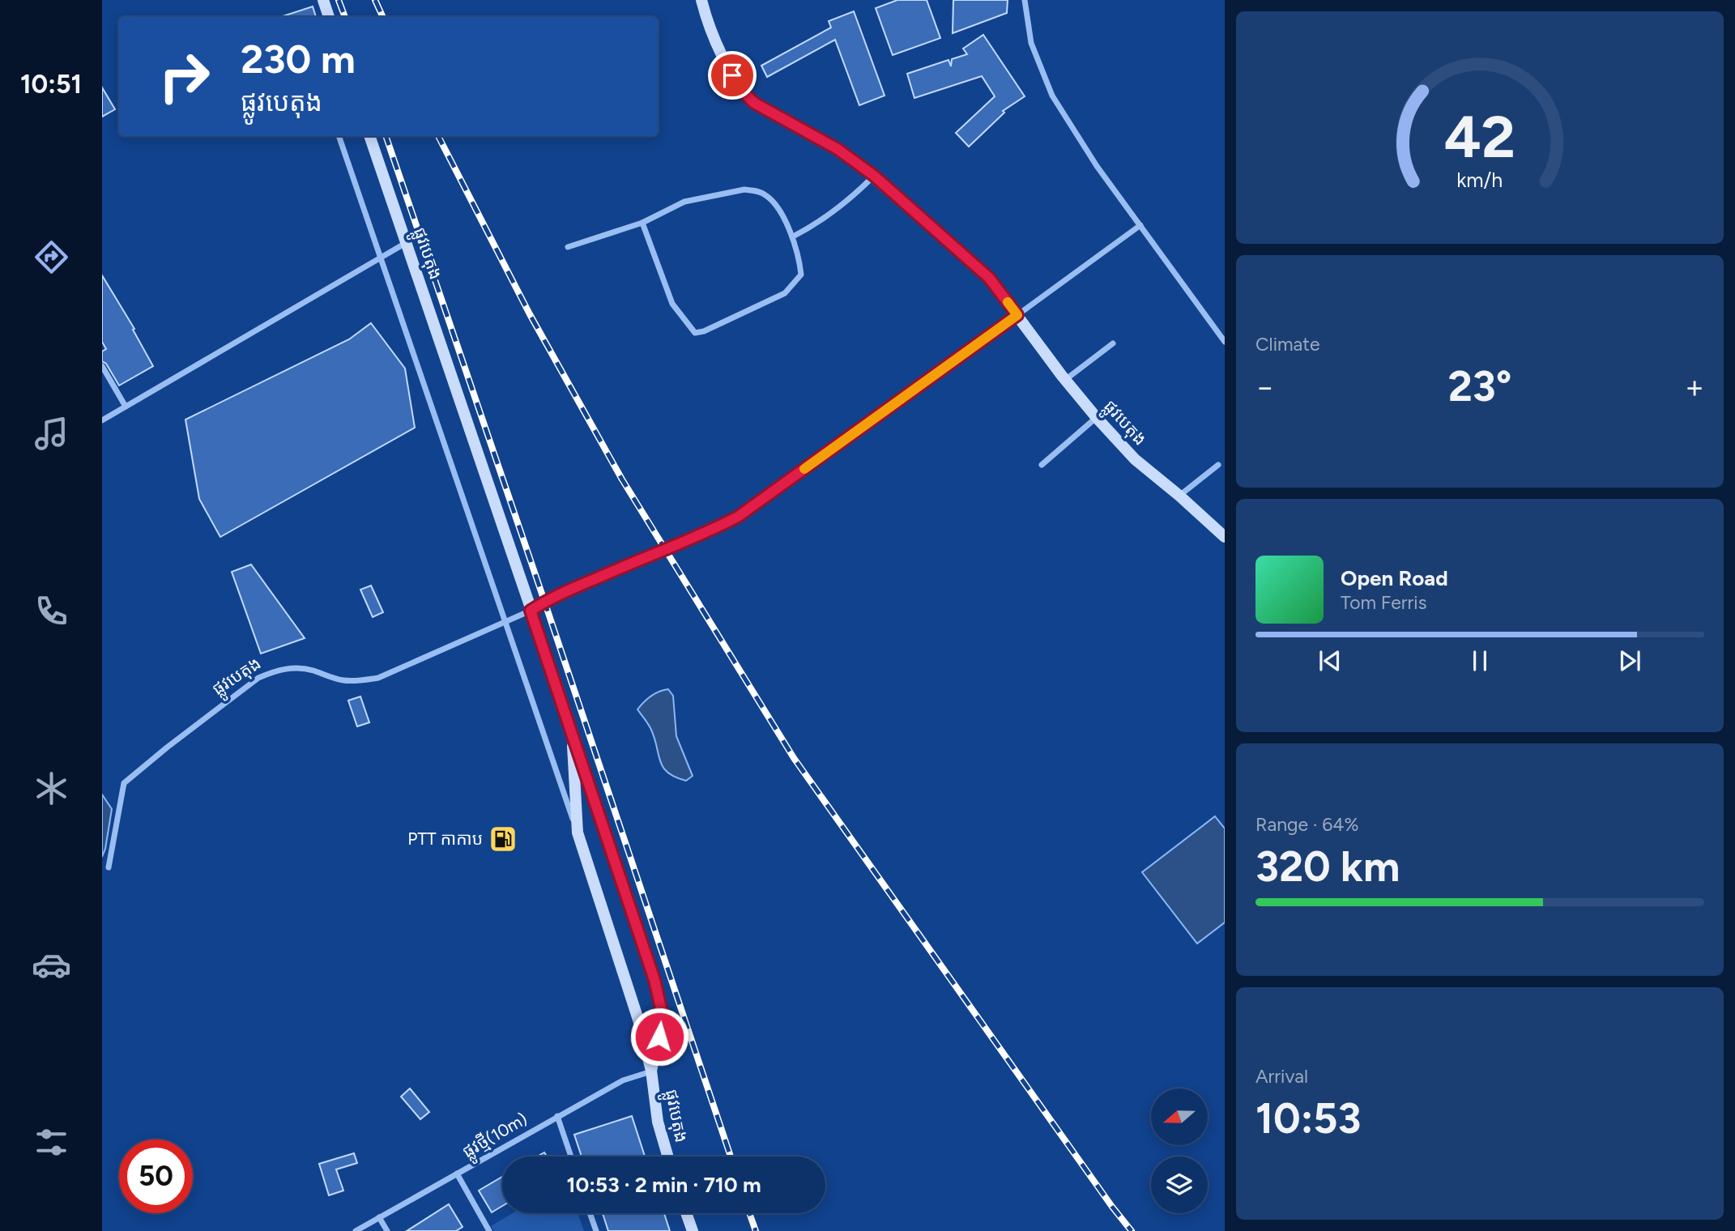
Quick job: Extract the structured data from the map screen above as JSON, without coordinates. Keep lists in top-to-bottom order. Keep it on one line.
{"streets":{"main road":["ផ្លូវបេតុង"],"street":["ផ្លូវថ្មី(10m)"]},"crossings":[["ផ្លូវបេតុង","ផ្លូវថ្មី(10m)"]],"places":{"fuel station":["PTT កាកាប"]},"north":"left","page":{"tabs":"10:51","turn":["230 m","ផ្លូវបេតុង"],"tile":["Climate",["Range · 64%","320 km"],["Arrival","10:53"]],"heat":["−","23°","+"],"song":["Open Road","Tom Ferris"],"limit":"50","trip":"10:53 · 2 min · 710 m","gauge":["42","km/h"]}}
